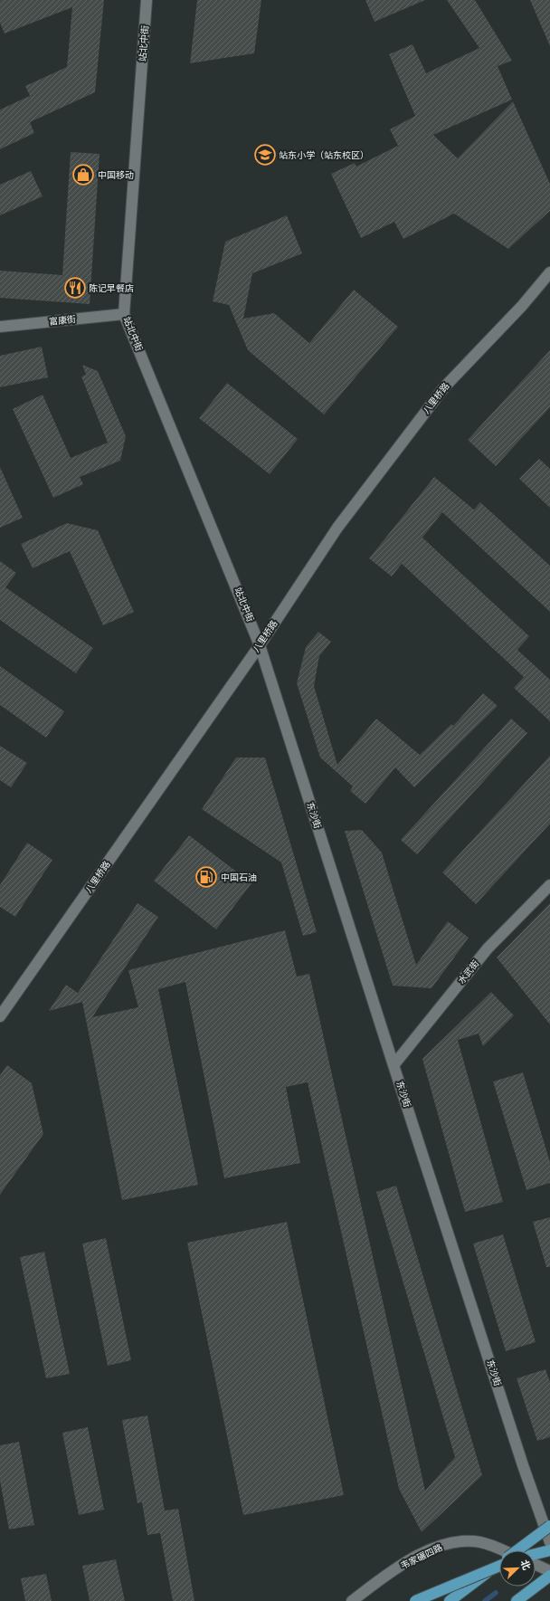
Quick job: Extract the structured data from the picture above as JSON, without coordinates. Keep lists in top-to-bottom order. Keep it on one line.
{"streets":{"street":["站北中街","富康街","八里桥路","东沙街","水武街","韦家碾四路"]},"crossings":[["站北中街","富康街"],["站北中街","八里桥路"],["站北中街","东沙街"],["八里桥路","东沙街"],["东沙街","水武街"]],"places":{"school or university":["站东小学（站东校区）"],"shop":["中国移动"],"restaurant":["陈记早餐店"],"fuel station":["中国石油"]},"north":"top right"}
